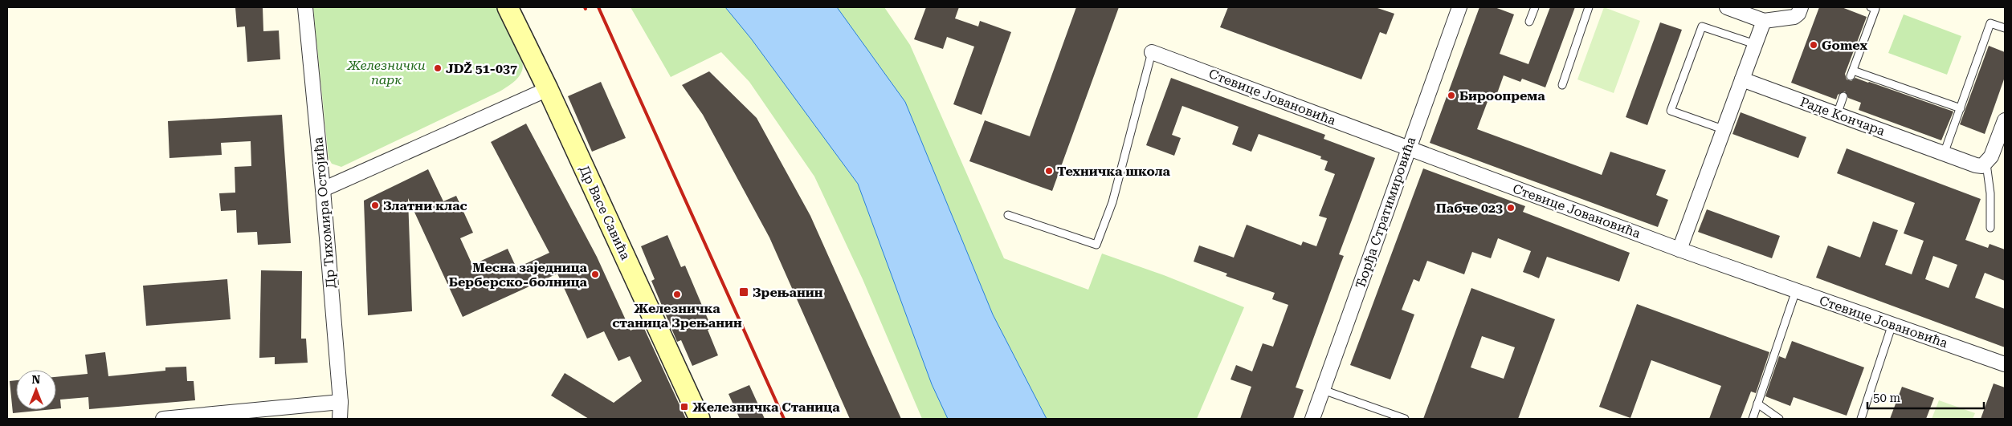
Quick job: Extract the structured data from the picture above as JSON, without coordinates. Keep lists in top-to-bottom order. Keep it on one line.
{"streets":{"street":["Стевице Јовановића","Раде Кончара","Др Тихомира Остојића","Др Васе Савића","Ђорђа Стратимировића"]},"crossings":[["Стевице Јовановића","Ђорђа Стратимировића"]],"parks":["Железнички парк"],"places":{"other":["Gomex","JDŽ 51-037","Бироопрема","Техничка школа","Златни клас","Пабче 023","Месна заједница Берберско-болница","Железничка станица Зрењанин"],"transit":["Зрењанин","Железничка Станица"]},"scale_bar":"50 m","north":"top"}
